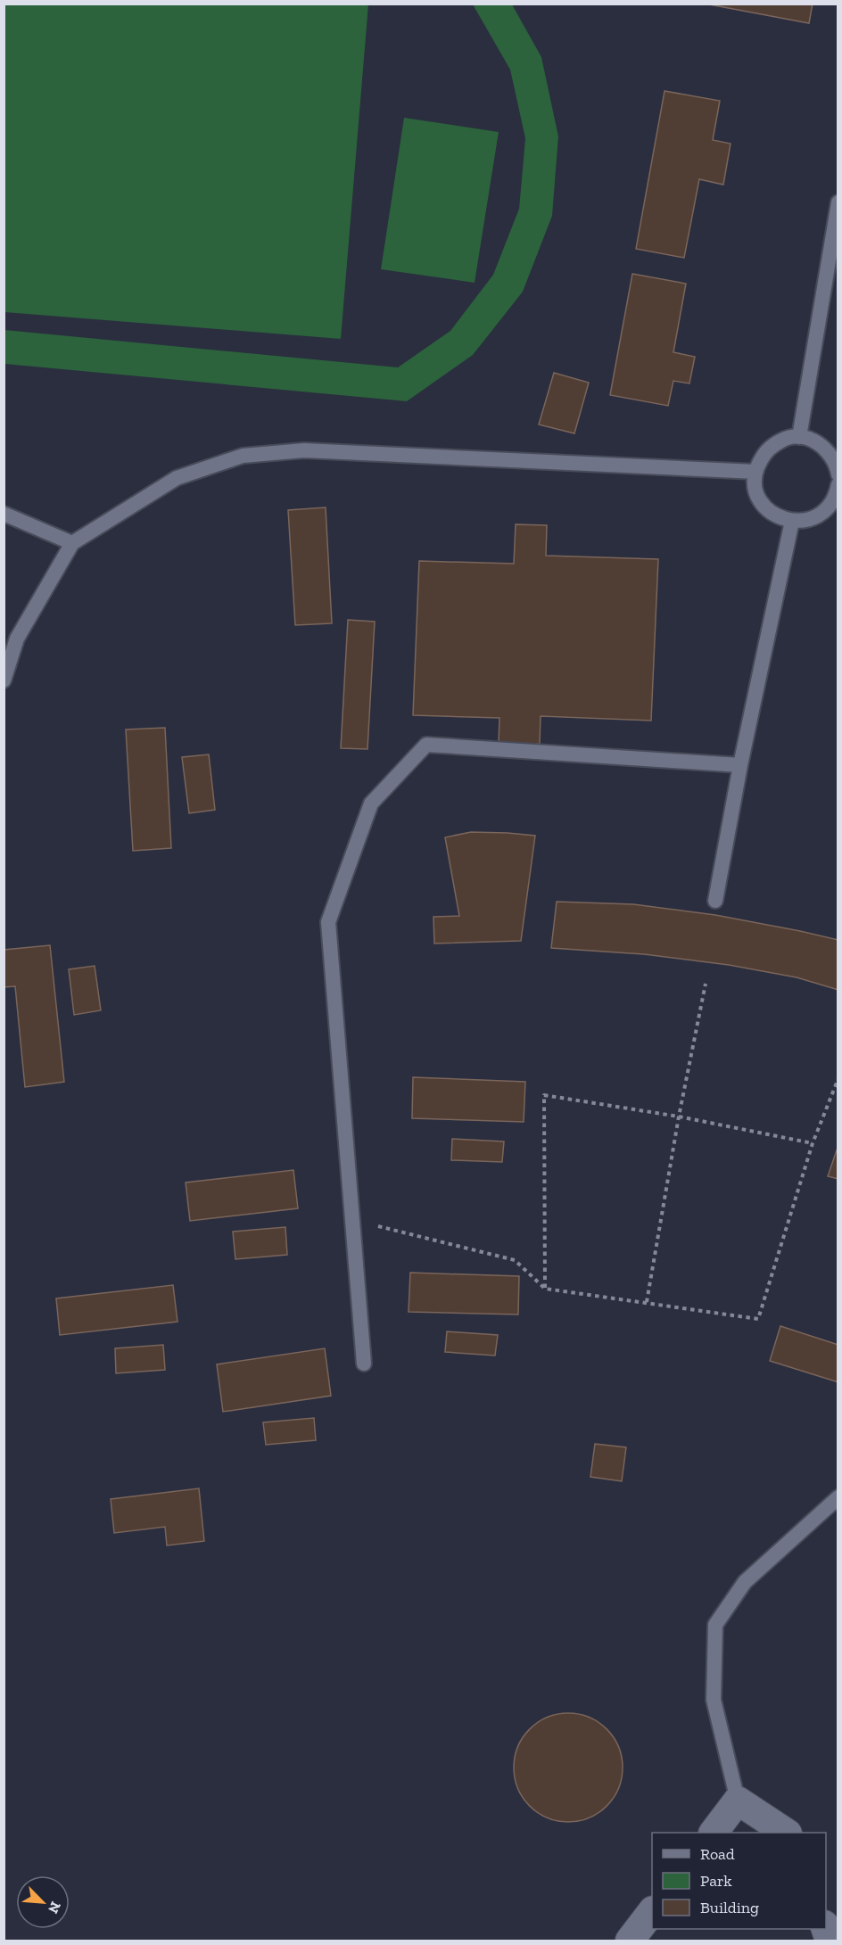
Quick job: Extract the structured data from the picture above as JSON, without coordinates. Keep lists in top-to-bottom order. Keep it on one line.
{"legend":["Road","Park","Building"],"north":"bottom right"}
